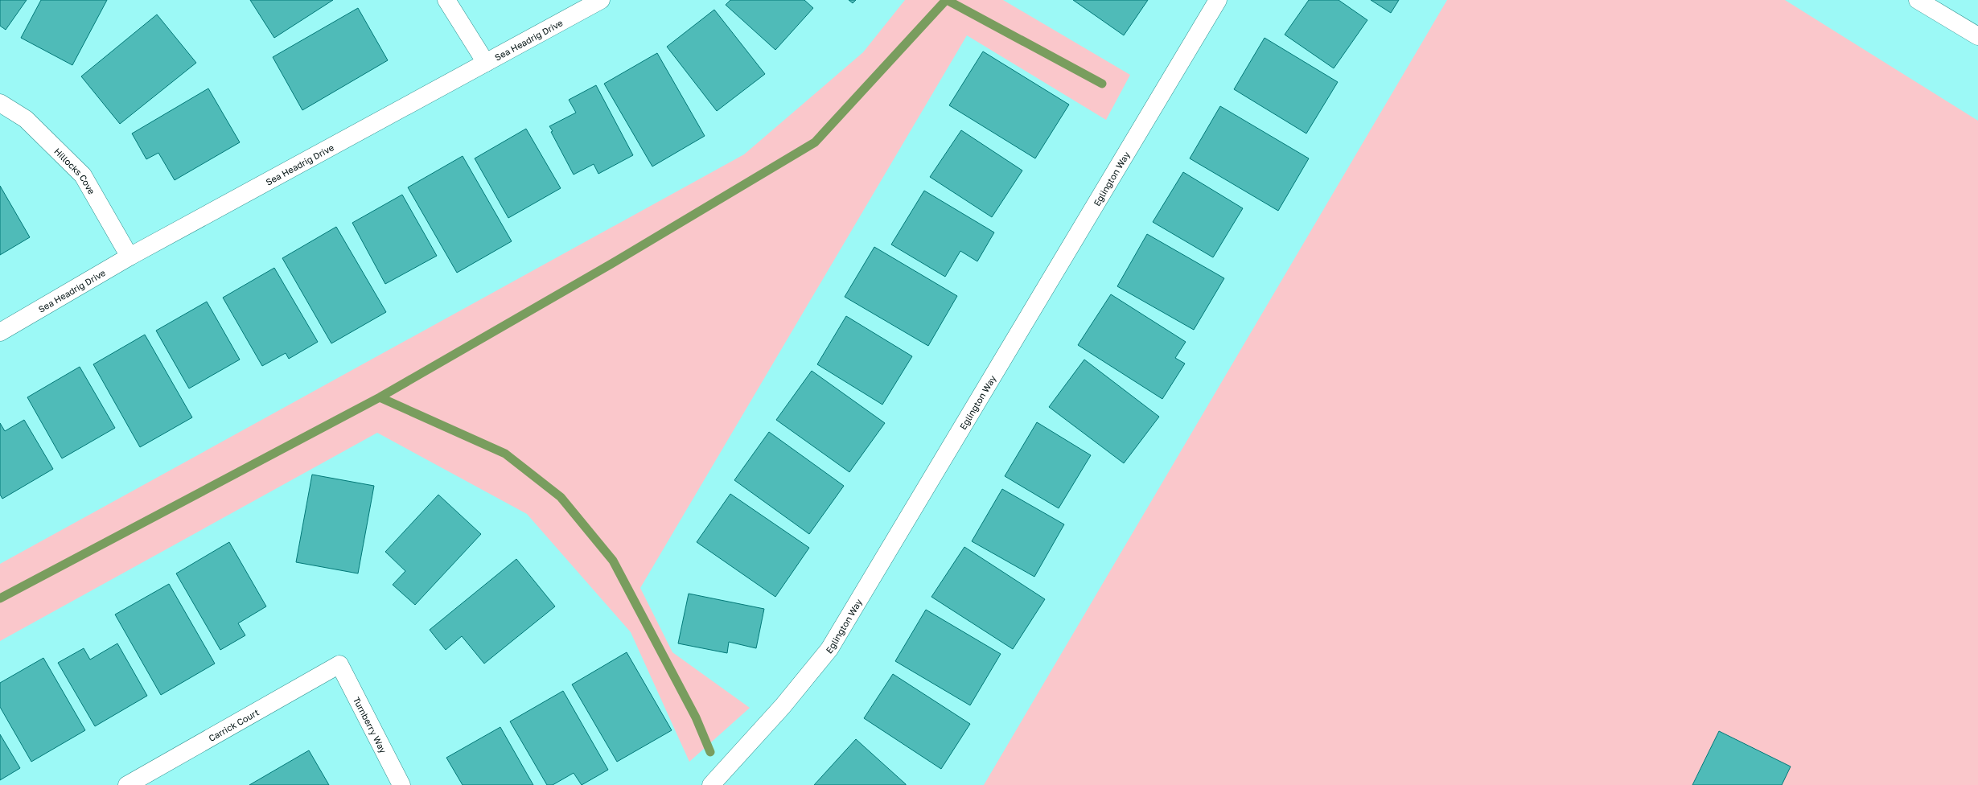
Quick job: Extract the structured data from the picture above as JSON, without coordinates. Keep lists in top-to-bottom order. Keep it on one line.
{"streets":{"street":["Sea Headrig Drive","Hillocks Cove","Eglington Way","Carrick Court","Turnberry Way"]},"crossings":[["Sea Headrig Drive","Hillocks Cove"],["Carrick Court","Turnberry Way"]]}
